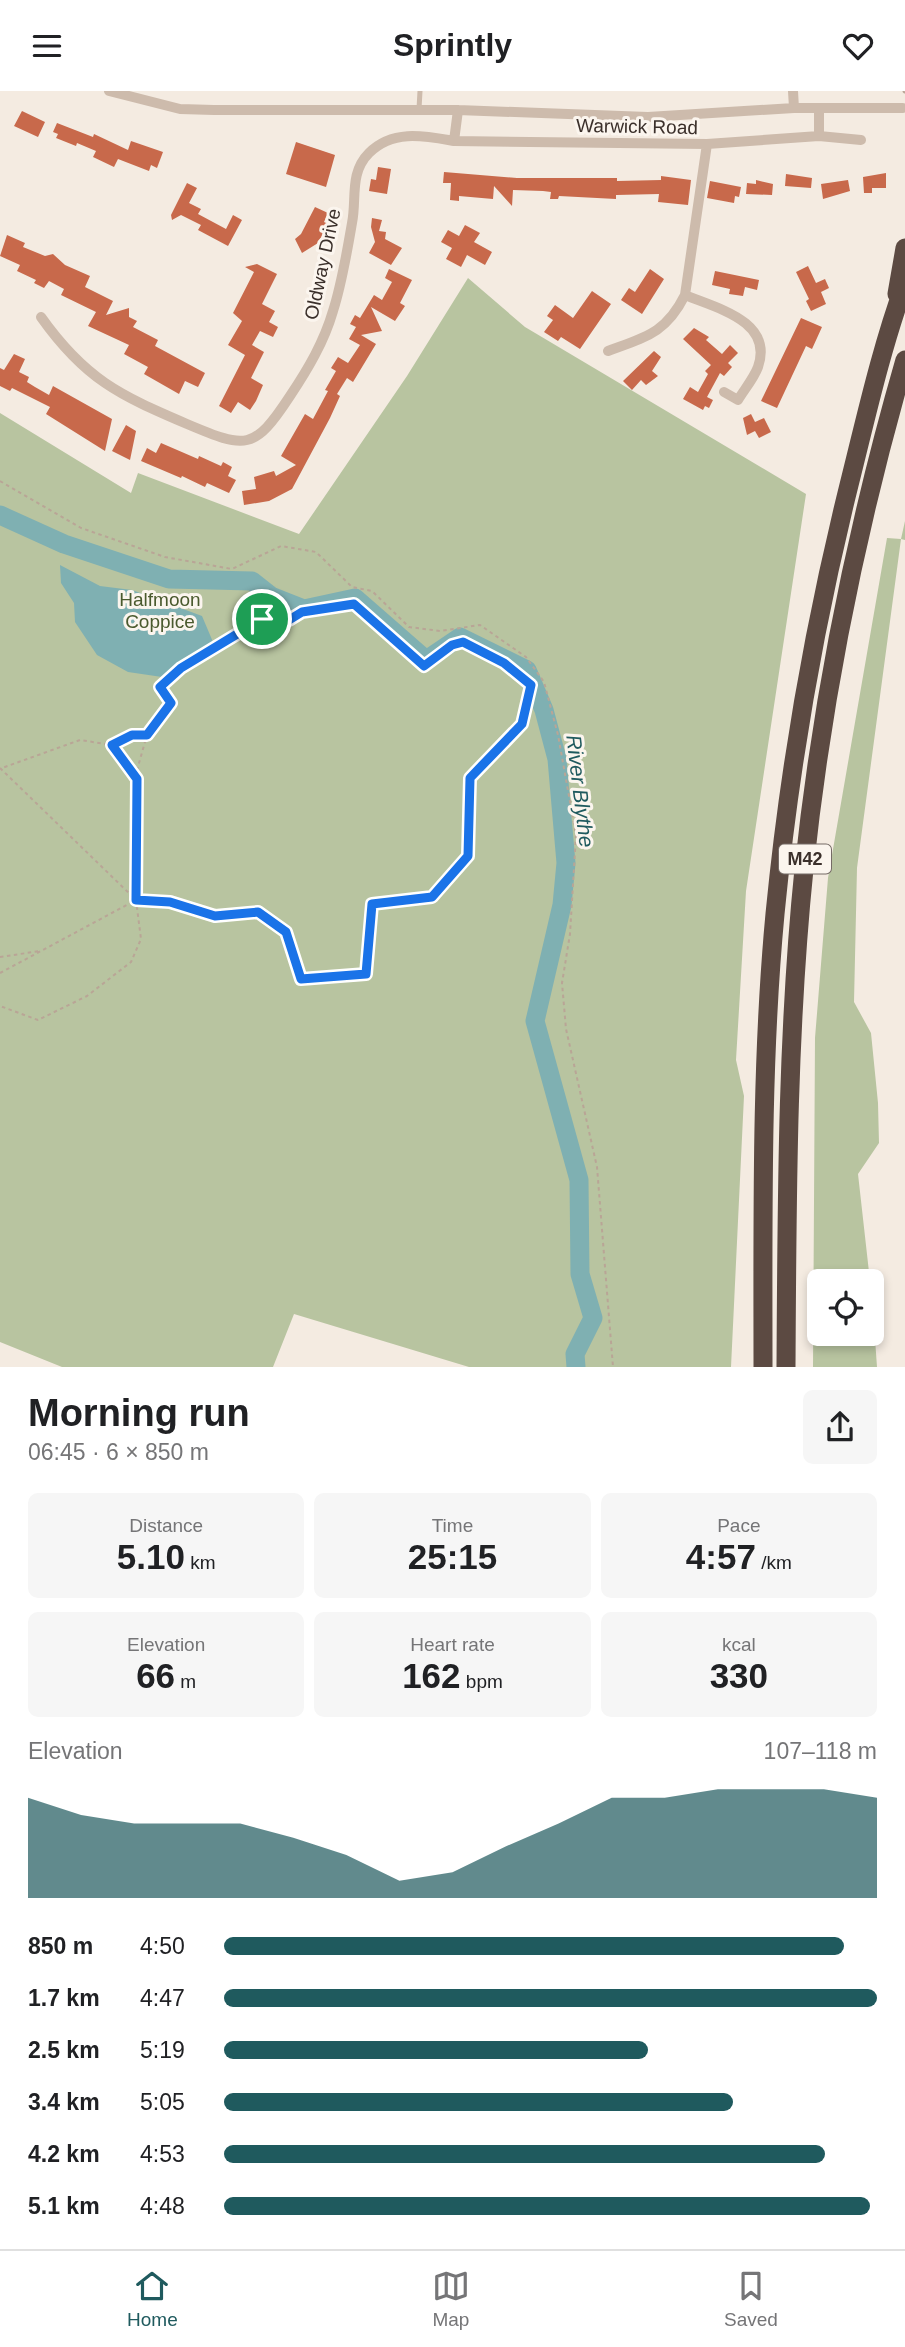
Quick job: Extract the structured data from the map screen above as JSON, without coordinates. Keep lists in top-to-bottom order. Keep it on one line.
{"streets":{"highway":["M42"],"street":["Warwick Road","Oldway Drive"]},"crossings":[["Warwick Road","Oldway Drive"]],"water":["River Blythe"],"parks":["Halfmoon Coppice"],"page":{"header":"Sprintly","heading":["Morning run","06:45 · 6 × 850 m"],"stats":[["Distance","5.10 km"],["Time","25:15"],["Pace","4:57 /km"],["Elevation","66 m"],["Heart rate","162 bpm"],["kcal","330"]],"chart":["Elevation","107–118 m"],"list":[{"name":"850 m","note":"4:50"},{"name":"1.7 km","note":"4:47"},{"name":"2.5 km","note":"5:19"},{"name":"3.4 km","note":"5:05"},{"name":"4.2 km","note":"4:53"},{"name":"5.1 km","note":"4:48"}],"tabs":["Home","Map","Saved"]}}
